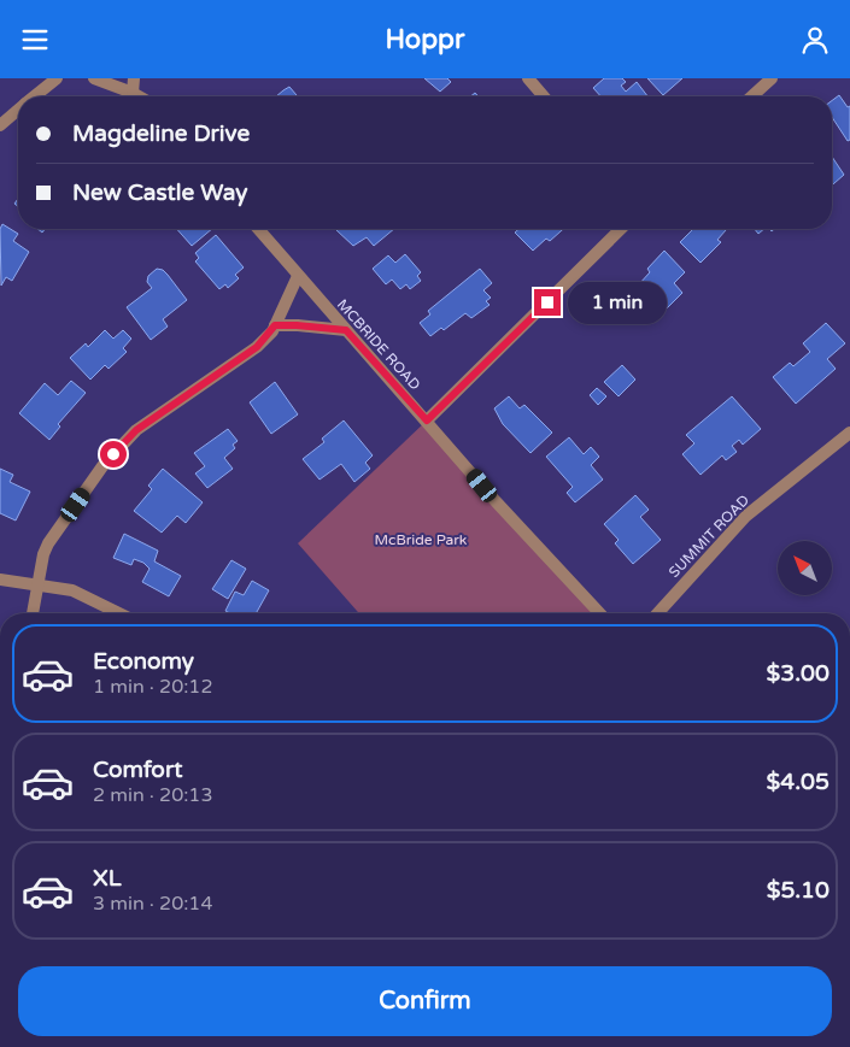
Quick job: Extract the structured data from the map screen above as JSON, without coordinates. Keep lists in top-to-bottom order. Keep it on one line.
{"streets":{"street":["MCBRIDE ROAD","SUMMIT ROAD"]},"parks":["McBride Park"],"north":"top left","page":{"header":"Hoppr","banner":["Magdeline Drive","New Castle Way"],"bubble":"1 min","list":[{"name":"Economy","note":"1 min · 20:12","value":"$3.00"},{"name":"Comfort","note":"2 min · 20:13","value":"$4.05"},{"name":"XL","note":"3 min · 20:14","value":"$5.10"}],"buttons":"Confirm"}}
